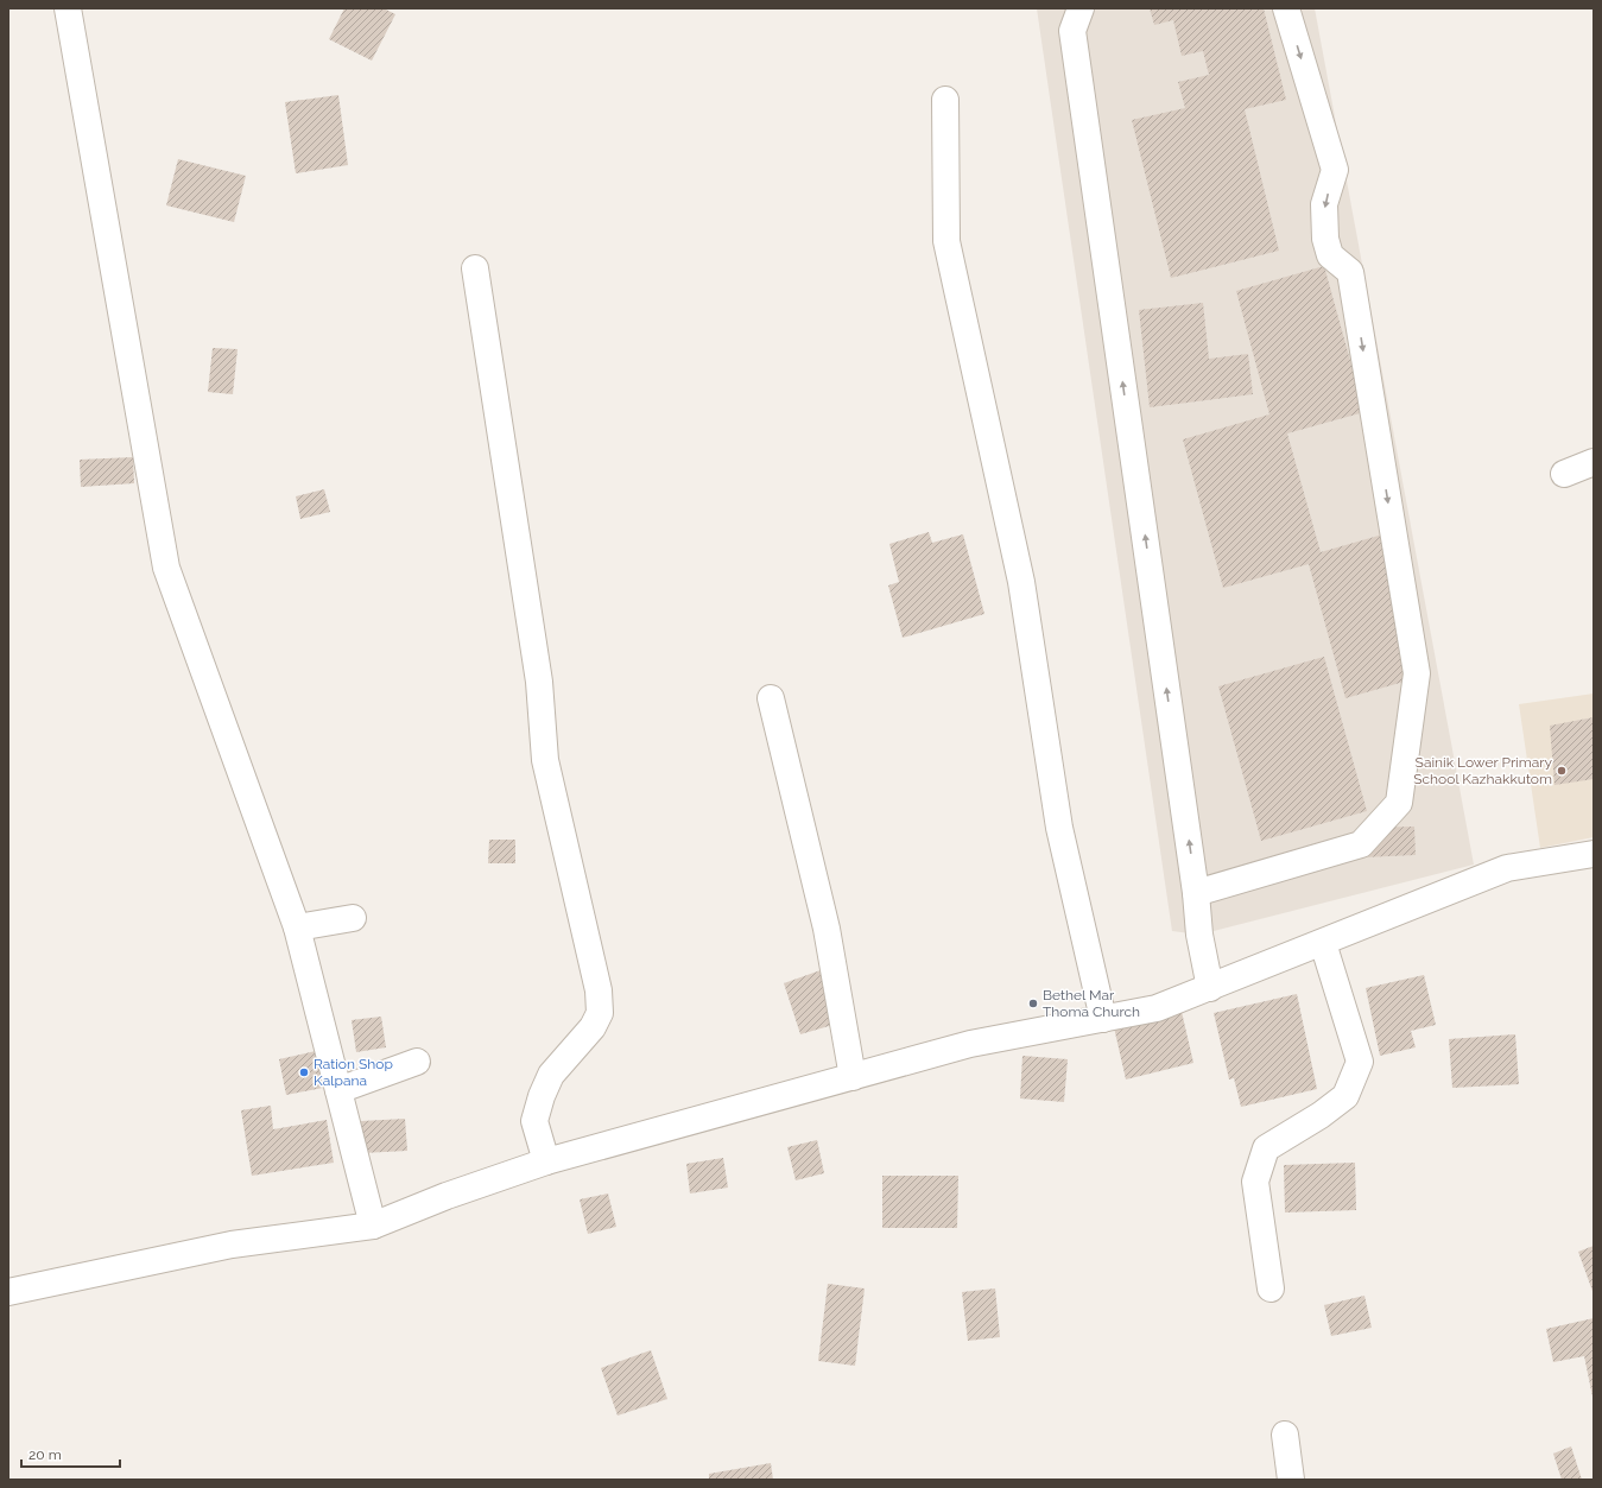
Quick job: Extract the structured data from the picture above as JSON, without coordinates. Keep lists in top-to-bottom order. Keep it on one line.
{"places":["Sainik Lower Primary School Kazhakkutom","Bethel Mar Thoma Church","Ration Shop Kalpana"],"scale_bar":"20 m"}
